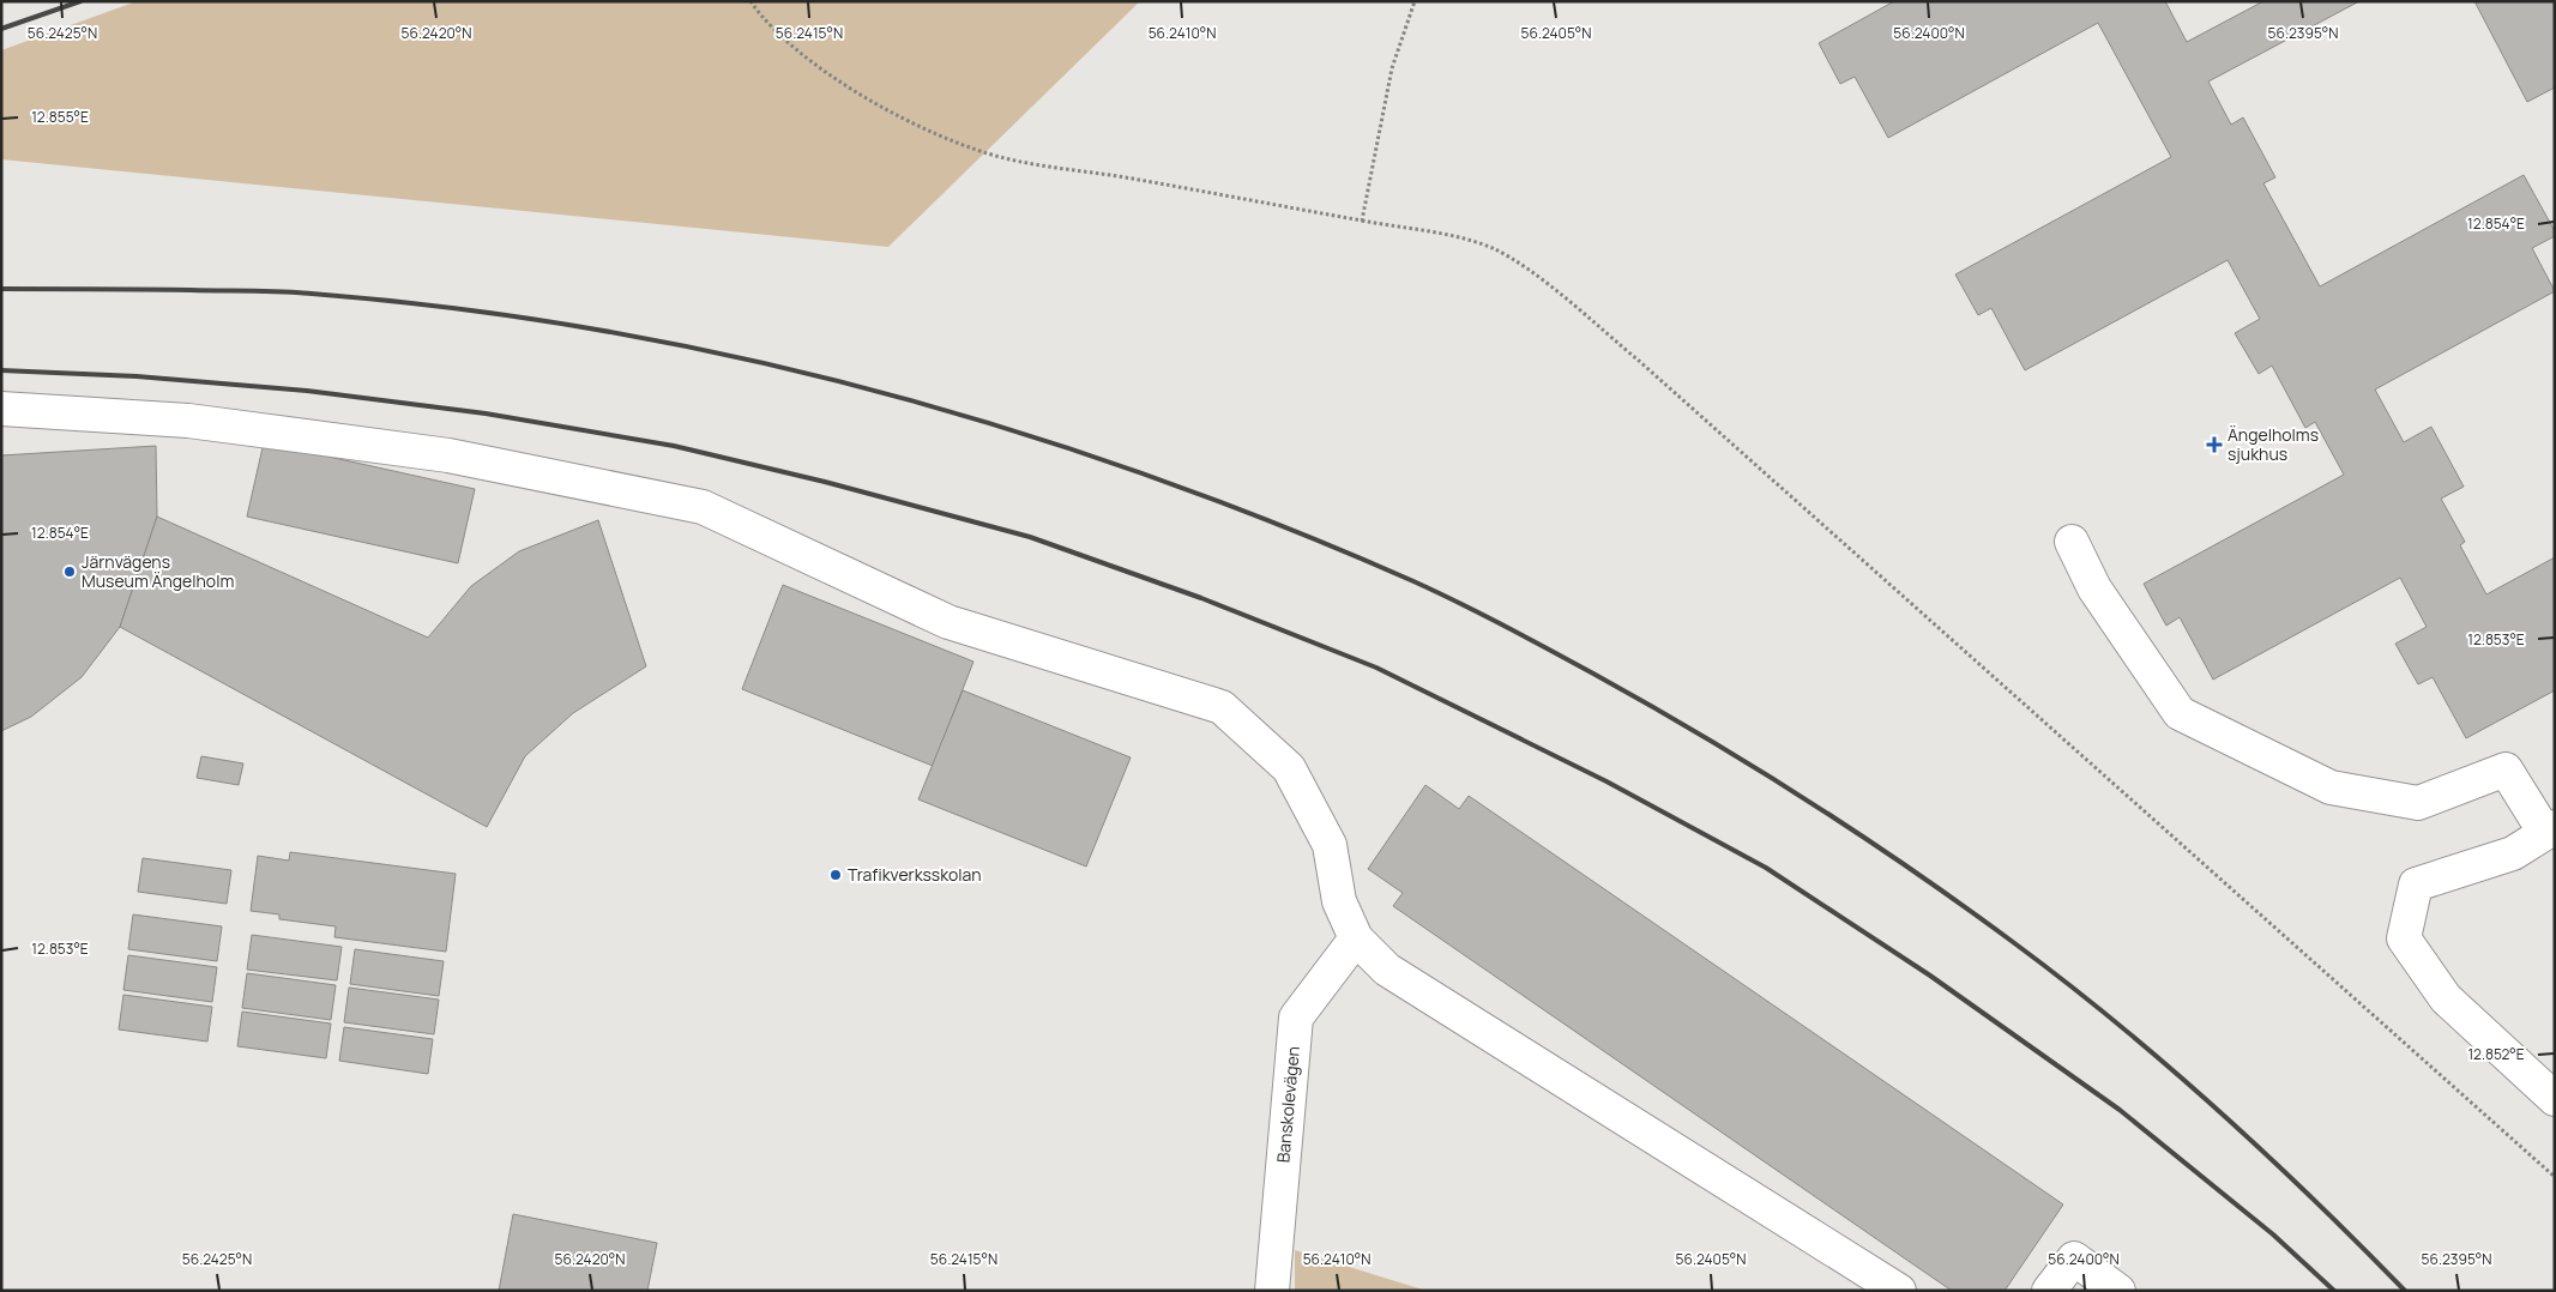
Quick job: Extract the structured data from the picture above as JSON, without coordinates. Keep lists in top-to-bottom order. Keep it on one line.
{"streets":{"street":["Banskolevägen"]},"places":{"health":["Ängelholms sjukhus"],"other":["Järnvägens Museum Ängelholm","Trafikverksskolan"]},"coordinates":["56.2425°N","56.2420°N","56.2415°N","56.2410°N","56.2405°N","56.2400°N","56.2395°N","12.855°E","12.854°E","12.853°E","12.852°E"]}
